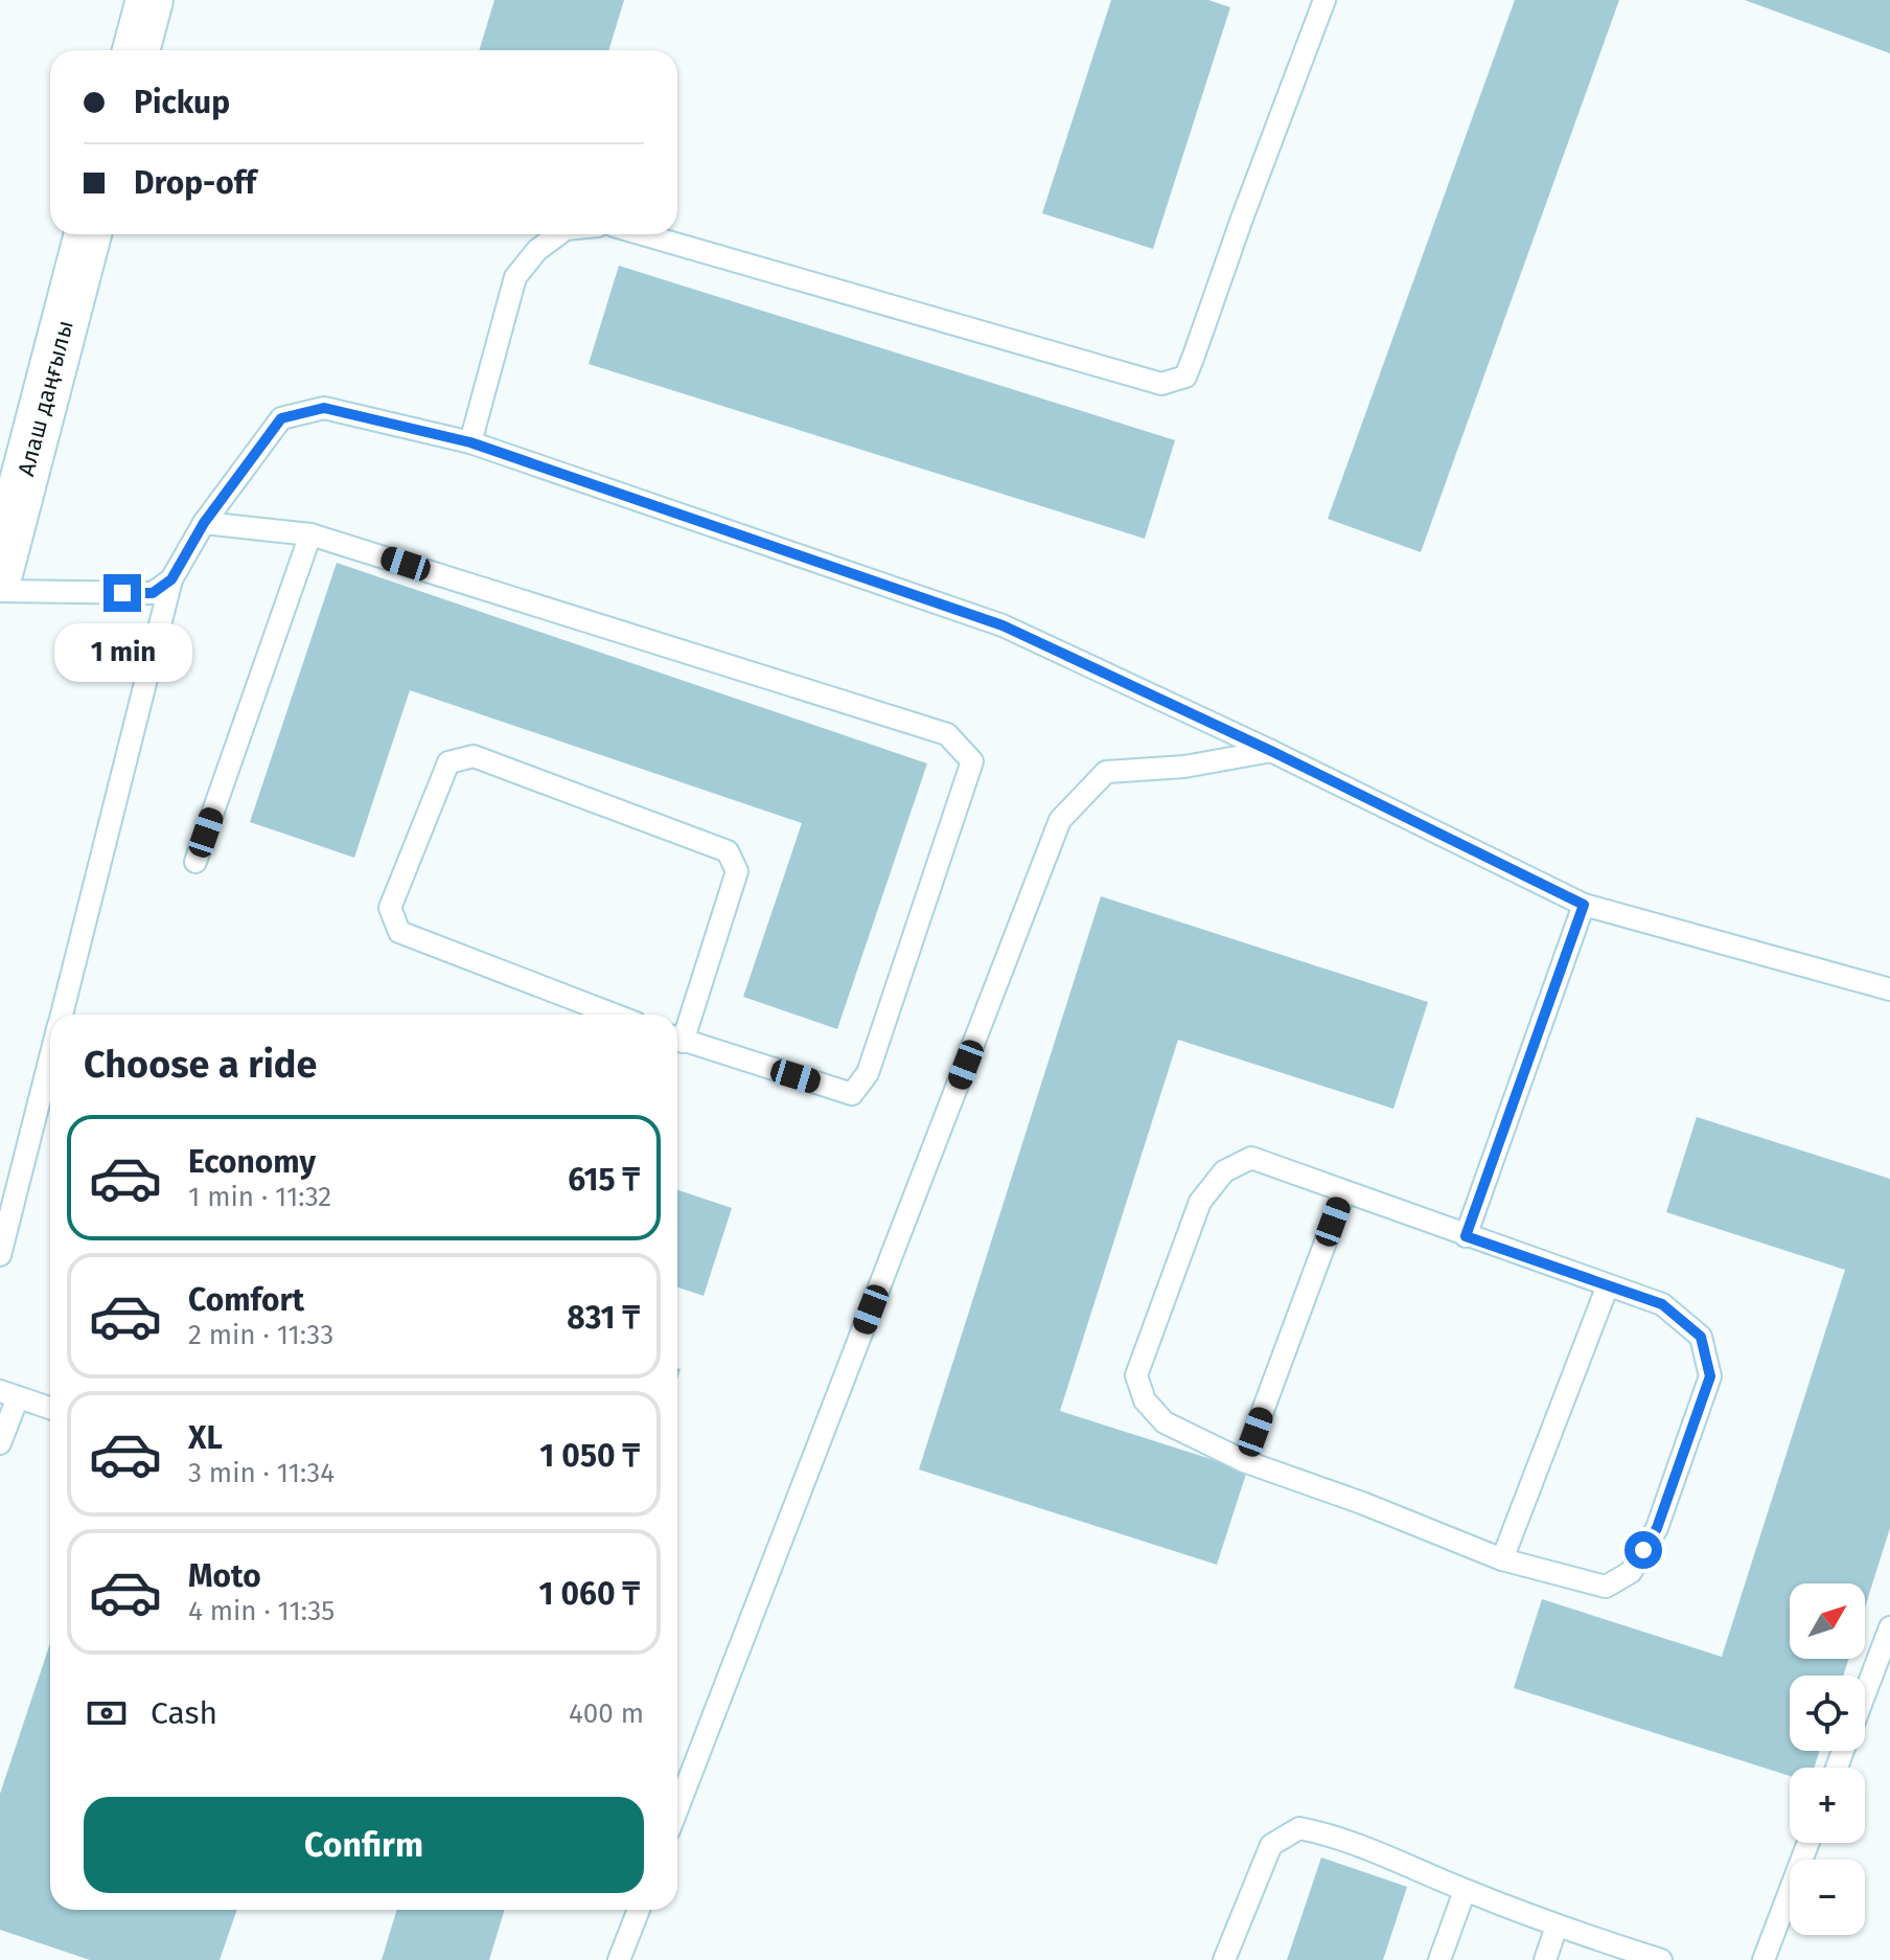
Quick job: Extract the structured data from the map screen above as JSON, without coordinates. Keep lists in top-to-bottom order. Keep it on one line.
{"streets":{"main road":["Алаш даңғылы"]},"north":"top right","page":{"banner":["Pickup","Drop-off"],"bubble":"1 min","heading":"Choose a ride","list":[{"name":"Economy","note":"1 min · 11:32","value":"615 ₸"},{"name":"Comfort","note":"2 min · 11:33","value":"831 ₸"},{"name":"XL","note":"3 min · 11:34","value":"1 050 ₸"},{"name":"Moto","note":"4 min · 11:35","value":"1 060 ₸"}],"map_buttons":["+","−"],"pay":["Cash","400 m"],"buttons":"Confirm"}}
